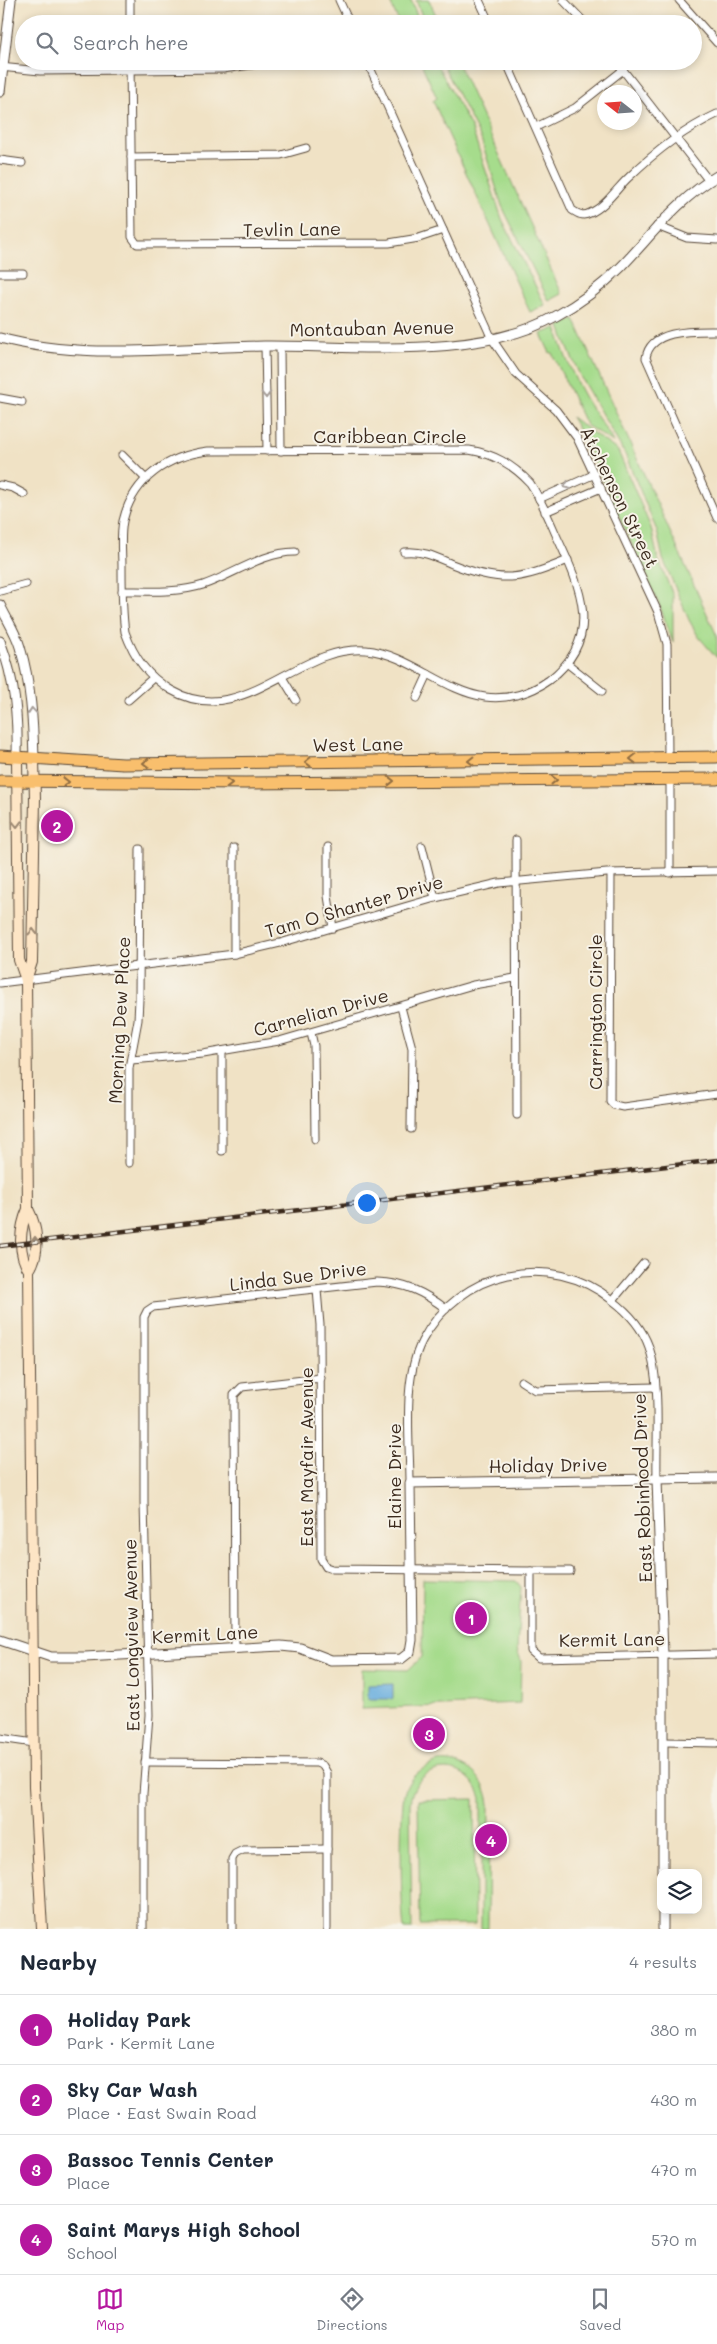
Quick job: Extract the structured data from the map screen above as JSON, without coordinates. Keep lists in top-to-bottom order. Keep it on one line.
{"streets":{"main road":["West Lane"],"street":["Tevlin Lane","Montauban Avenue","Caribbean Circle","Atchenson Street","Tam O Shanter Drive","Carnelian Drive","Carrington Circle","Morning Dew Place","Linda Sue Drive","East Mayfair Avenue","Holiday Drive","Elaine Drive","East Robinhood Drive","Kermit Lane","East Longview Avenue"]},"crossings":[["Tevlin Lane","Atchenson Street"],["Montauban Avenue","Atchenson Street"],["Atchenson Street","West Lane"],["Tam O Shanter Drive","Carrington Circle"],["Tam O Shanter Drive","Morning Dew Place"],["Carnelian Drive","Morning Dew Place"],["Linda Sue Drive","East Mayfair Avenue"],["Linda Sue Drive","Elaine Drive"],["Linda Sue Drive","East Robinhood Drive"],["Linda Sue Drive","East Longview Avenue"],["East Mayfair Avenue","Elaine Drive"],["Holiday Drive","Elaine Drive"],["Holiday Drive","East Robinhood Drive"],["Elaine Drive","East Robinhood Drive"],["Elaine Drive","Kermit Lane"],["East Robinhood Drive","Kermit Lane"],["Kermit Lane","East Longview Avenue"]],"north":"left","page":{"search":"Search here","pins":["2","1","3","4"],"heading":["Nearby","4 results"],"list":[{"mark":"1","name":"Holiday Park","note":"Park · Kermit Lane","value":"380 m"},{"mark":"2","name":"Sky Car Wash","note":"Place · East Swain Road","value":"430 m"},{"mark":"3","name":"Bassoc Tennis Center","note":"Place","value":"470 m"},{"mark":"4","name":"Saint Marys High School","note":"School","value":"570 m"}],"nav":["Map","Directions","Saved"]}}
